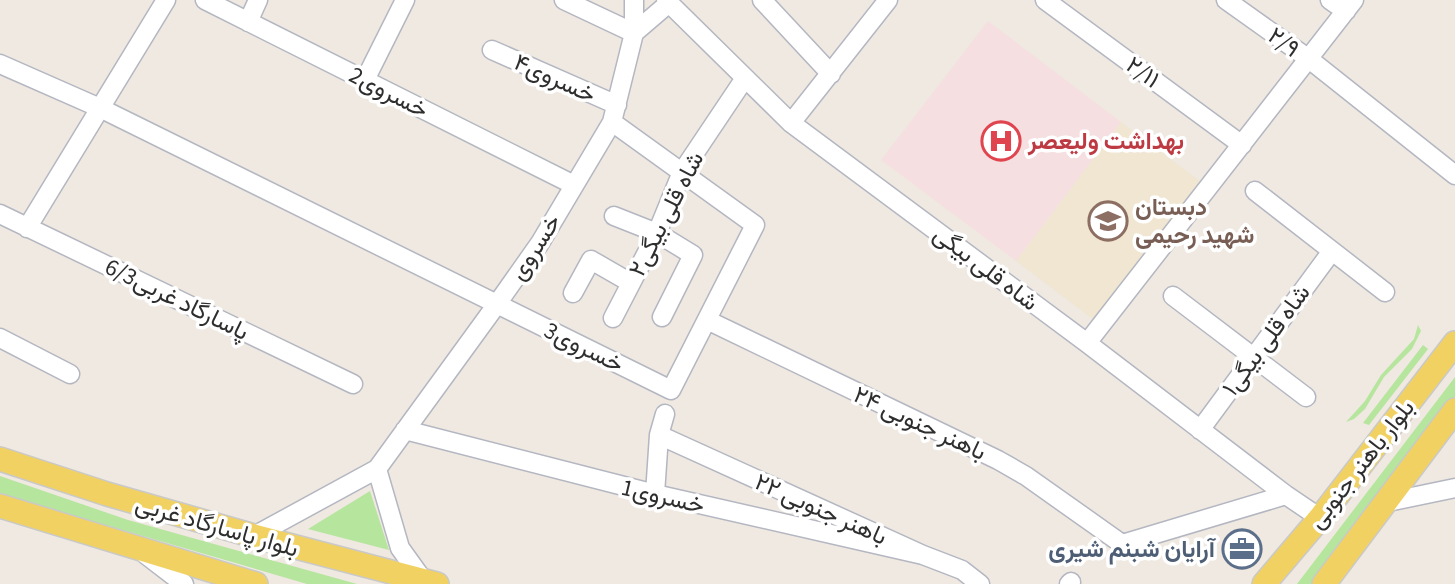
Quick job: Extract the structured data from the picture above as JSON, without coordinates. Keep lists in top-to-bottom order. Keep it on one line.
{"streets":{"main road":["بلوار باهنر جنوبی","بلوار پاسارگاد غربی"],"street":["۲/۹","۲/۱۱","خسروى۴","خسروى2","شاه قلی بیگی۲","خسروى","شاه قلی بیگی","پاسارگاد غربی6/3","شاه قلی بیگی۱","3خسروى","۲۴ باهنر جنوبی","خسروى1","۲۲ باهنر جنوبی"]},"crossings":[["خسروى۴","شاه قلی بیگی۲"],["خسروى۴","خسروى"],["خسروى۴","3خسروى"],["خسروى۴","۲۴ باهنر جنوبی"],["خسروى2","خسروى"],["شاه قلی بیگی۲","شاه قلی بیگی"],["خسروى","3خسروى"],["خسروى","خسروى1"],["شاه قلی بیگی","شاه قلی بیگی۱"],["شاه قلی بیگی","۲۴ باهنر جنوبی"],["شاه قلی بیگی","بلوار باهنر جنوبی"],["3خسروى","۲۴ باهنر جنوبی"],["خسروى1","۲۲ باهنر جنوبی"]],"places":{"hospital":["بهداشت ولیعصر"],"school or university":["دبستان شهید رحیمی"],"office":["آرایان شبنم شیری"]}}
